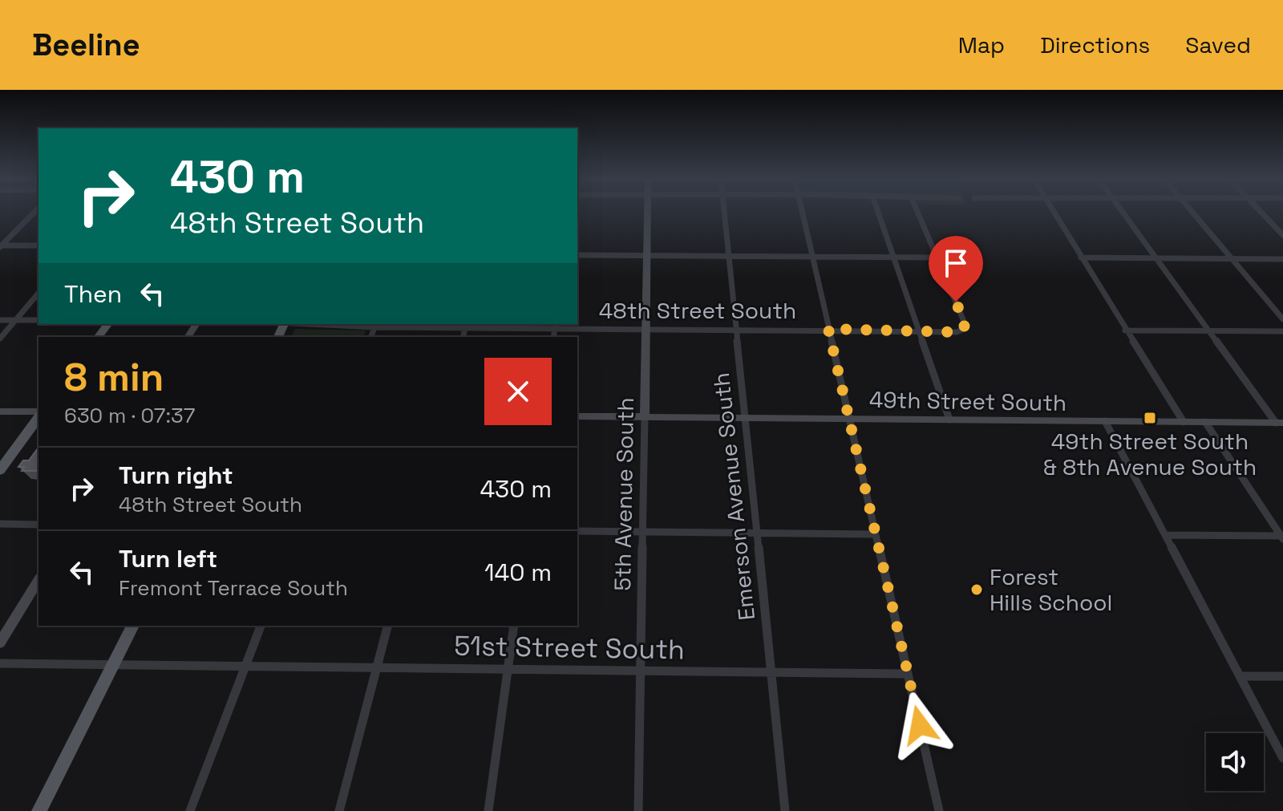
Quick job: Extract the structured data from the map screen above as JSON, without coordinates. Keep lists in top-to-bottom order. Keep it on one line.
{"streets":{"main road":["49th Street South","5th Avenue South"],"street":["48th Street South","Emerson Avenue South","51st Street South"]},"crossings":[["48th Street South","5th Avenue South"],["48th Street South","Emerson Avenue South"],["49th Street South","5th Avenue South"],["49th Street South","Emerson Avenue South"],["5th Avenue South","51st Street South"],["Emerson Avenue South","51st Street South"]],"places":{"transit":["49th Street South & 8th Avenue South"],"other":["Forest Hills School"]},"page":{"header":"Beeline","nav":["Map","Directions","Saved"],"turn":["430 m","48th Street South"],"then":"Then","heading":["8 min","630 m · 07:37"],"list":[{"name":"Turn right","note":"48th Street South","value":"430 m"},{"name":"Turn left","note":"Fremont Terrace South","value":"140 m"}]}}
